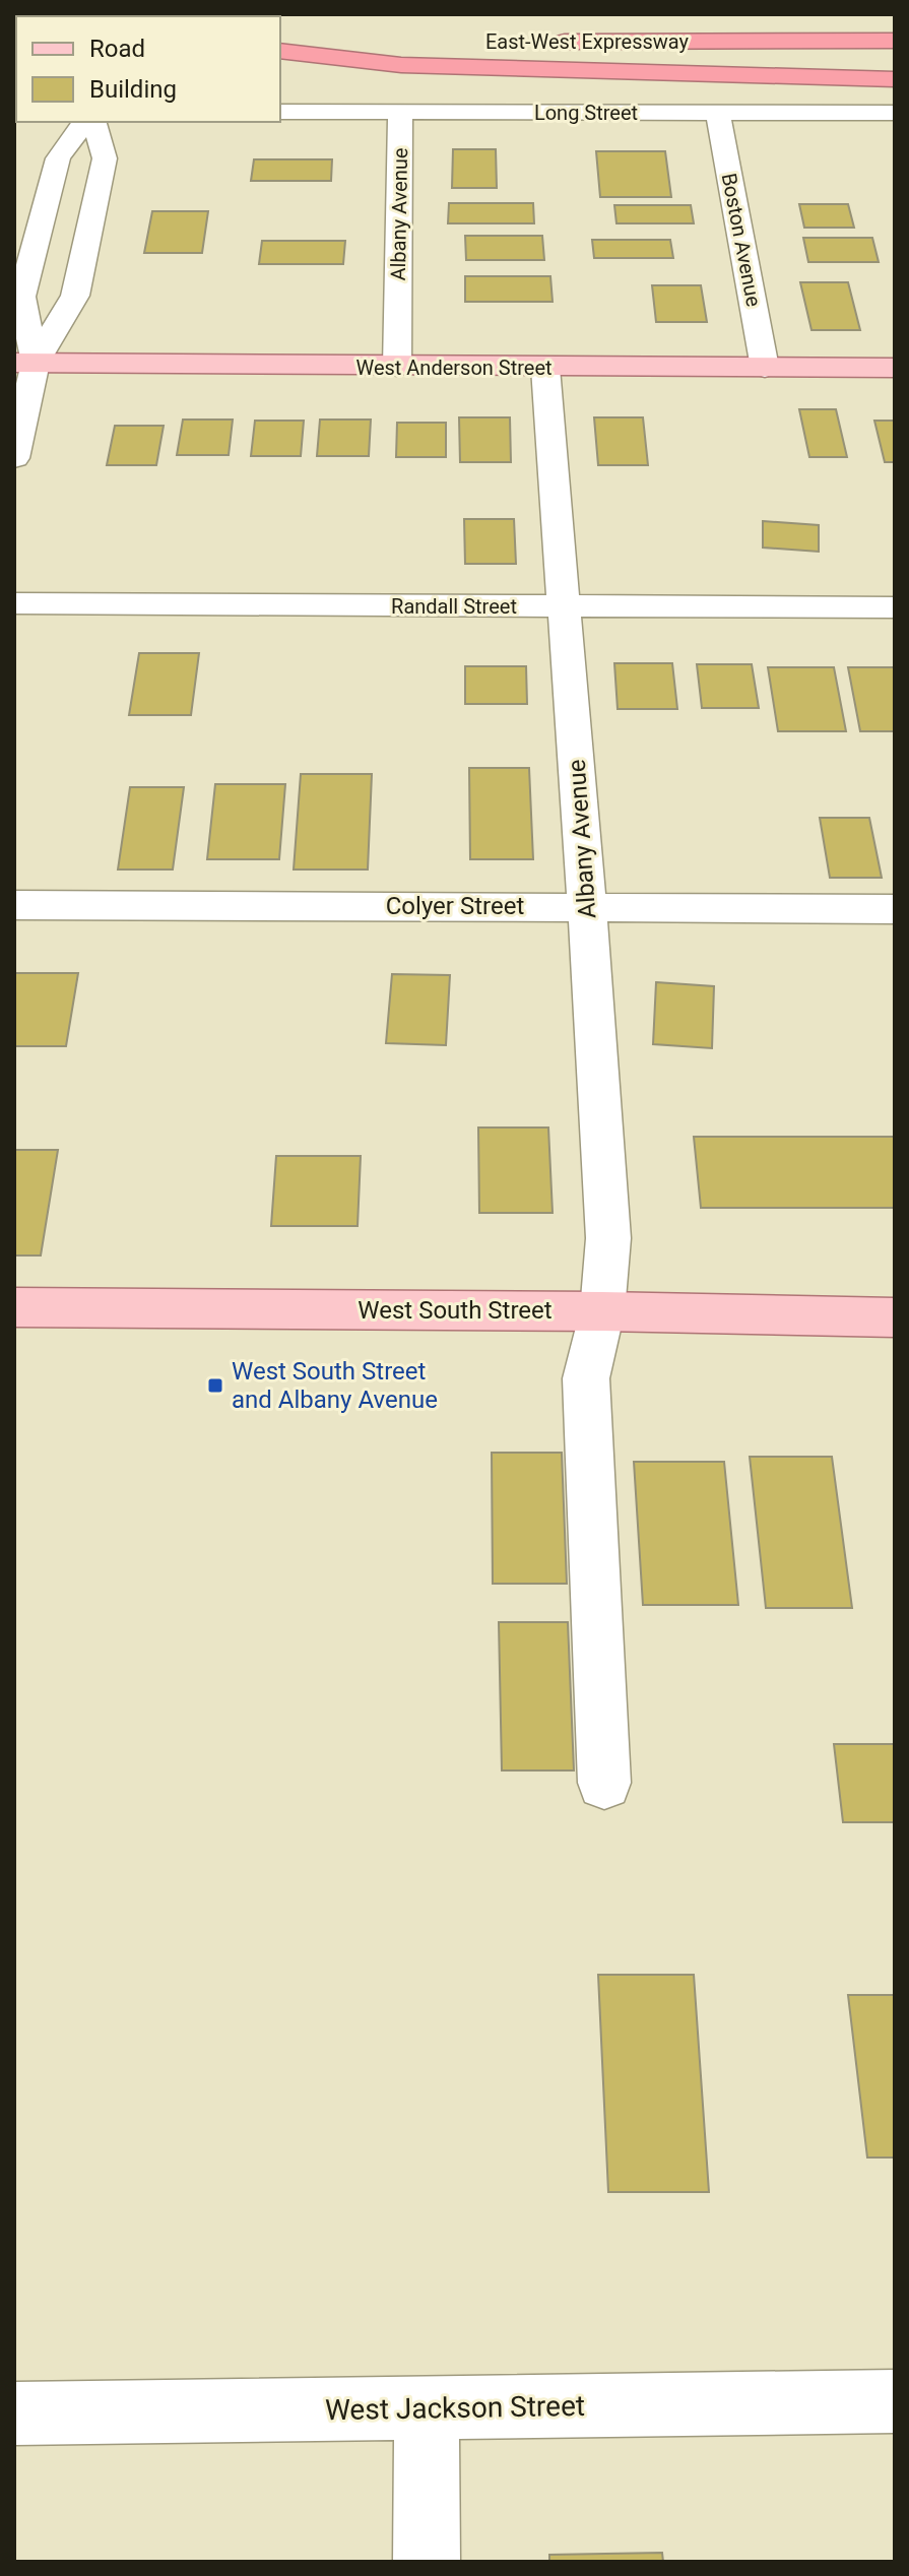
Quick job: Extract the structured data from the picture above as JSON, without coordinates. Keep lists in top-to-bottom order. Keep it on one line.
{"streets":{"highway":["East-West Expressway"],"main road":["West Anderson Street","West South Street"],"street":["Long Street","Albany Avenue","Boston Avenue","Randall Street","Colyer Street","West Jackson Street"]},"crossings":[["Long Street","Albany Avenue"],["Long Street","Boston Avenue"],["Albany Avenue","West Anderson Street"],["Albany Avenue","Randall Street"],["Albany Avenue","Colyer Street"],["Albany Avenue","West South Street"],["Boston Avenue","West Anderson Street"]],"places":{"transit":["West South Street and Albany Avenue"]},"legend":["Road","Building"]}
